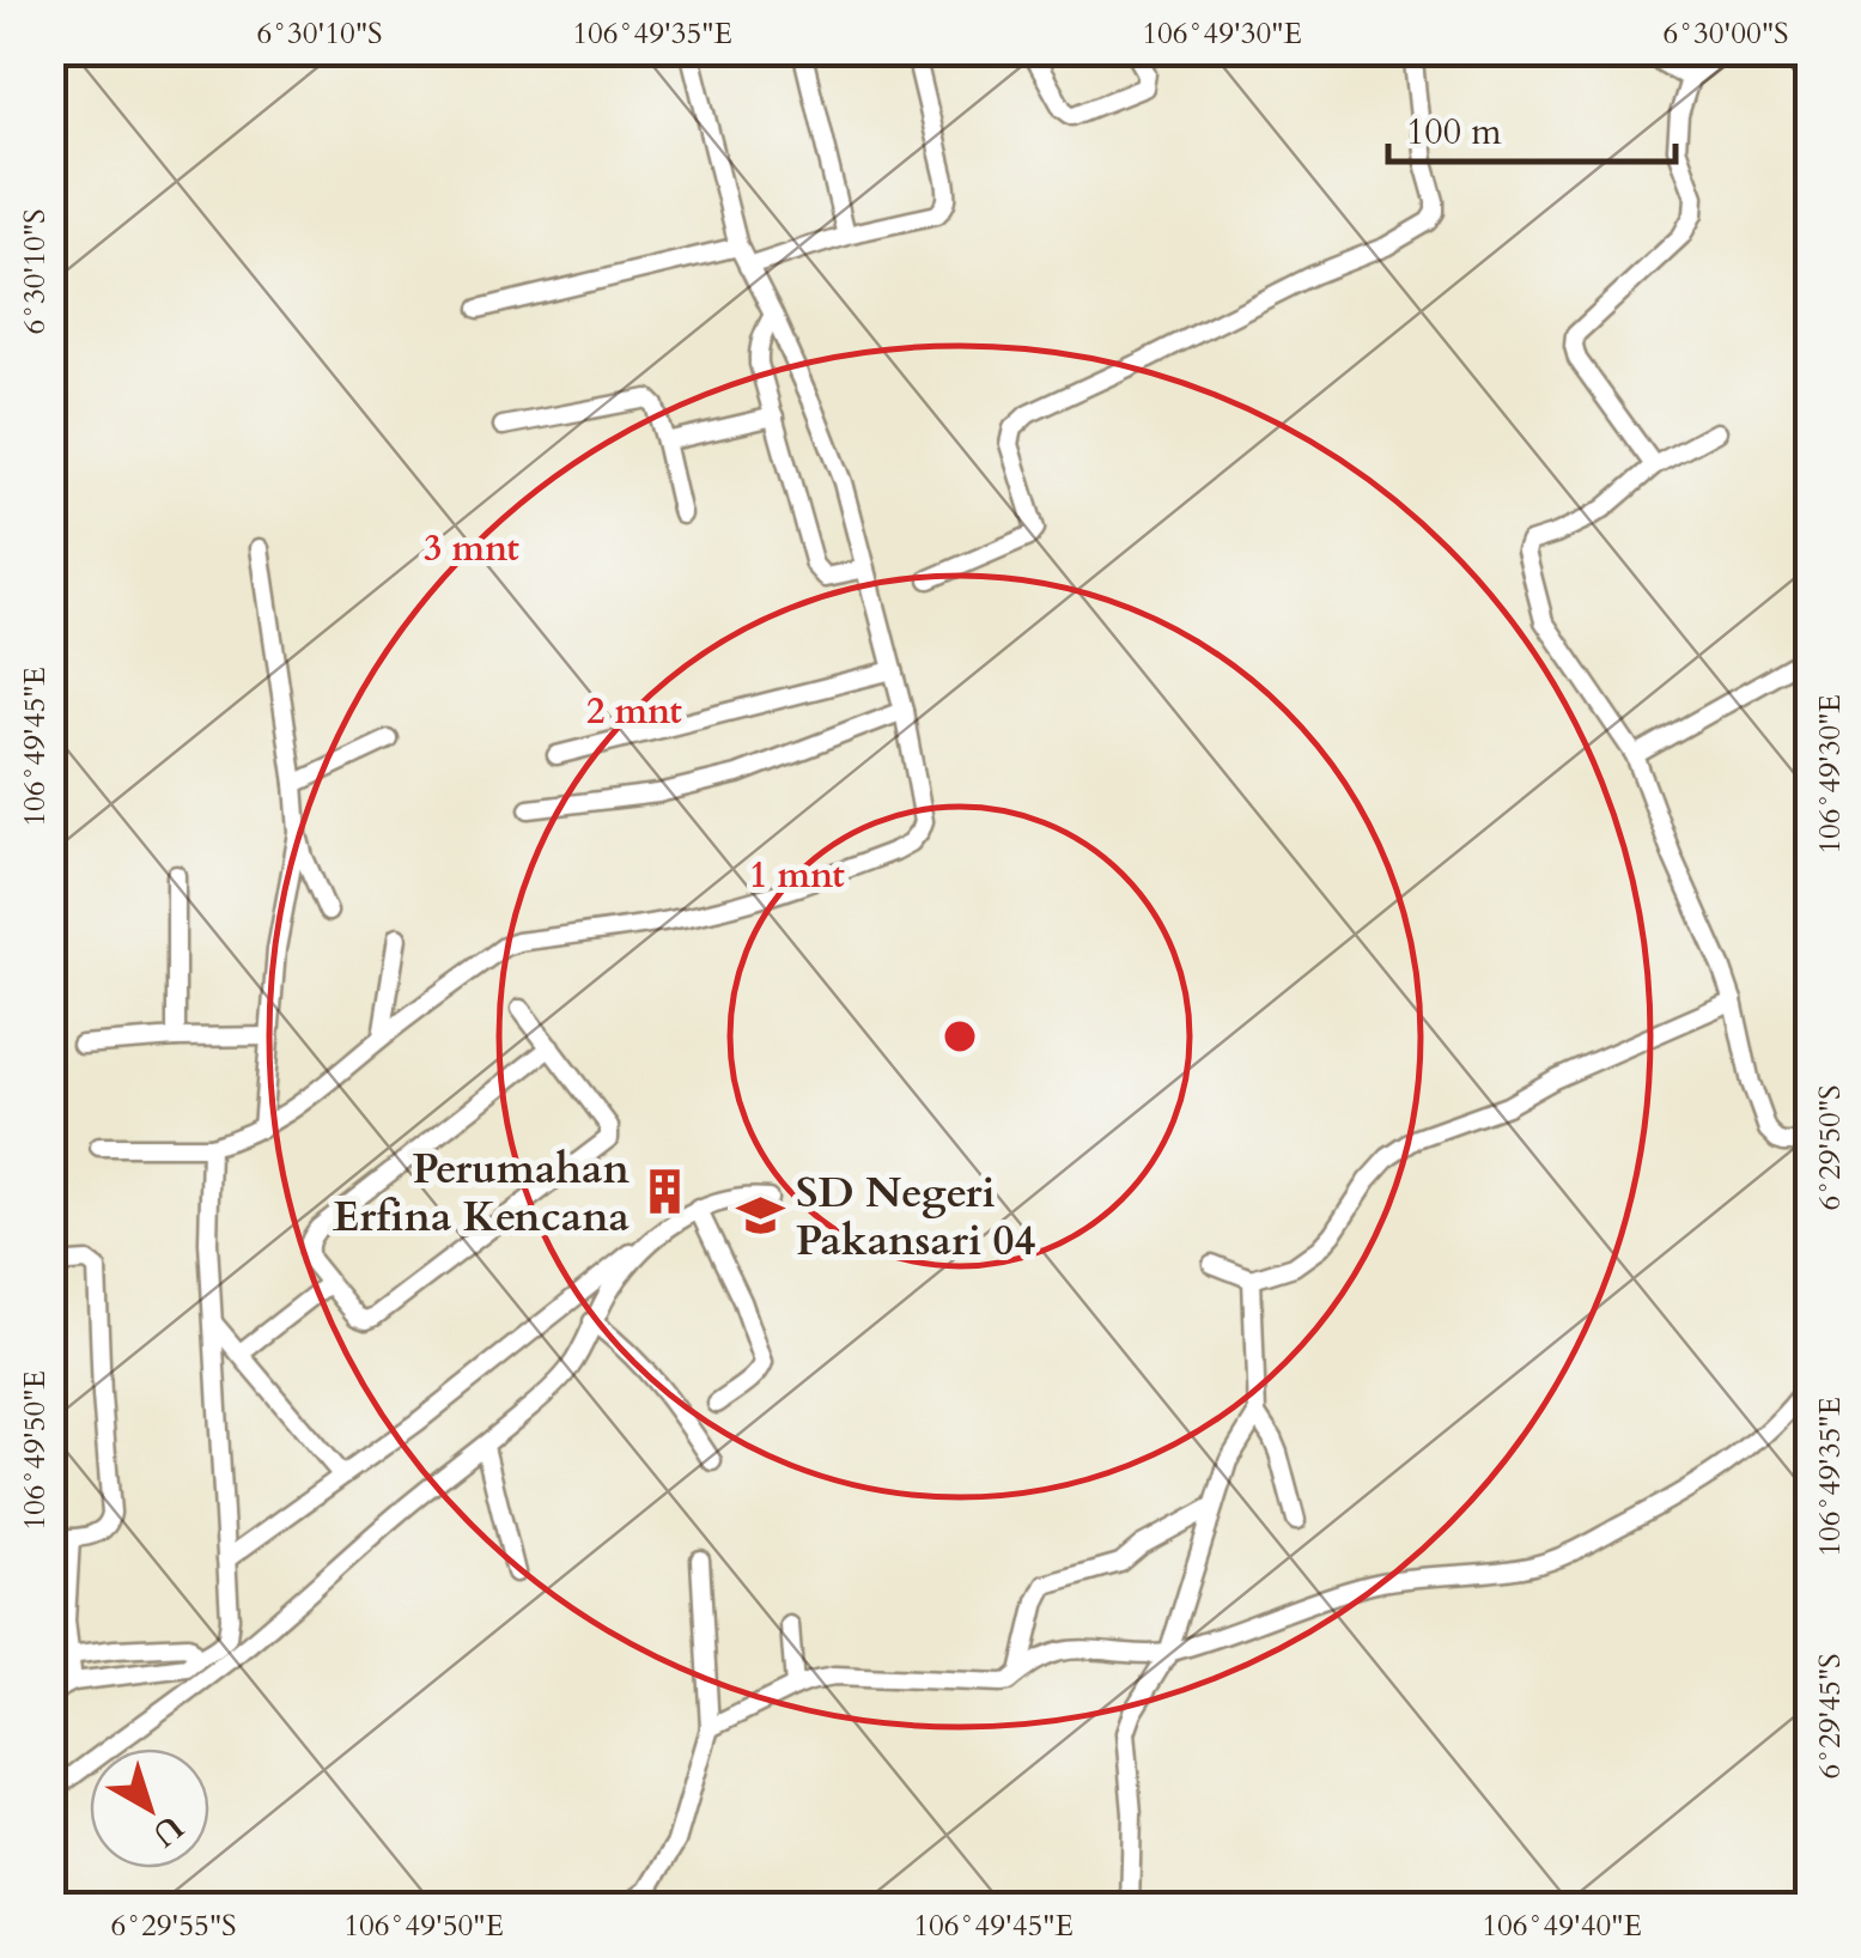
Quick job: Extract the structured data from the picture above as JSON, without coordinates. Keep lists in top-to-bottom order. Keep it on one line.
{"places":{"building":["Perumahan Erfina Kencana"],"school or university":["SD Negeri Pakansari 04"]},"scale_bar":"100 m","north":"bottom right","coordinates":["6°30'10\"S","106°49'35\"E","106°49'30\"E","6°30'00\"S","106°49'45\"E","6°29'50\"S","106°49'50\"E","6°29'45\"S","6°29'55\"S","106°49'40\"E"],"rings":["3 mnt","2 mnt","1 mnt"]}
